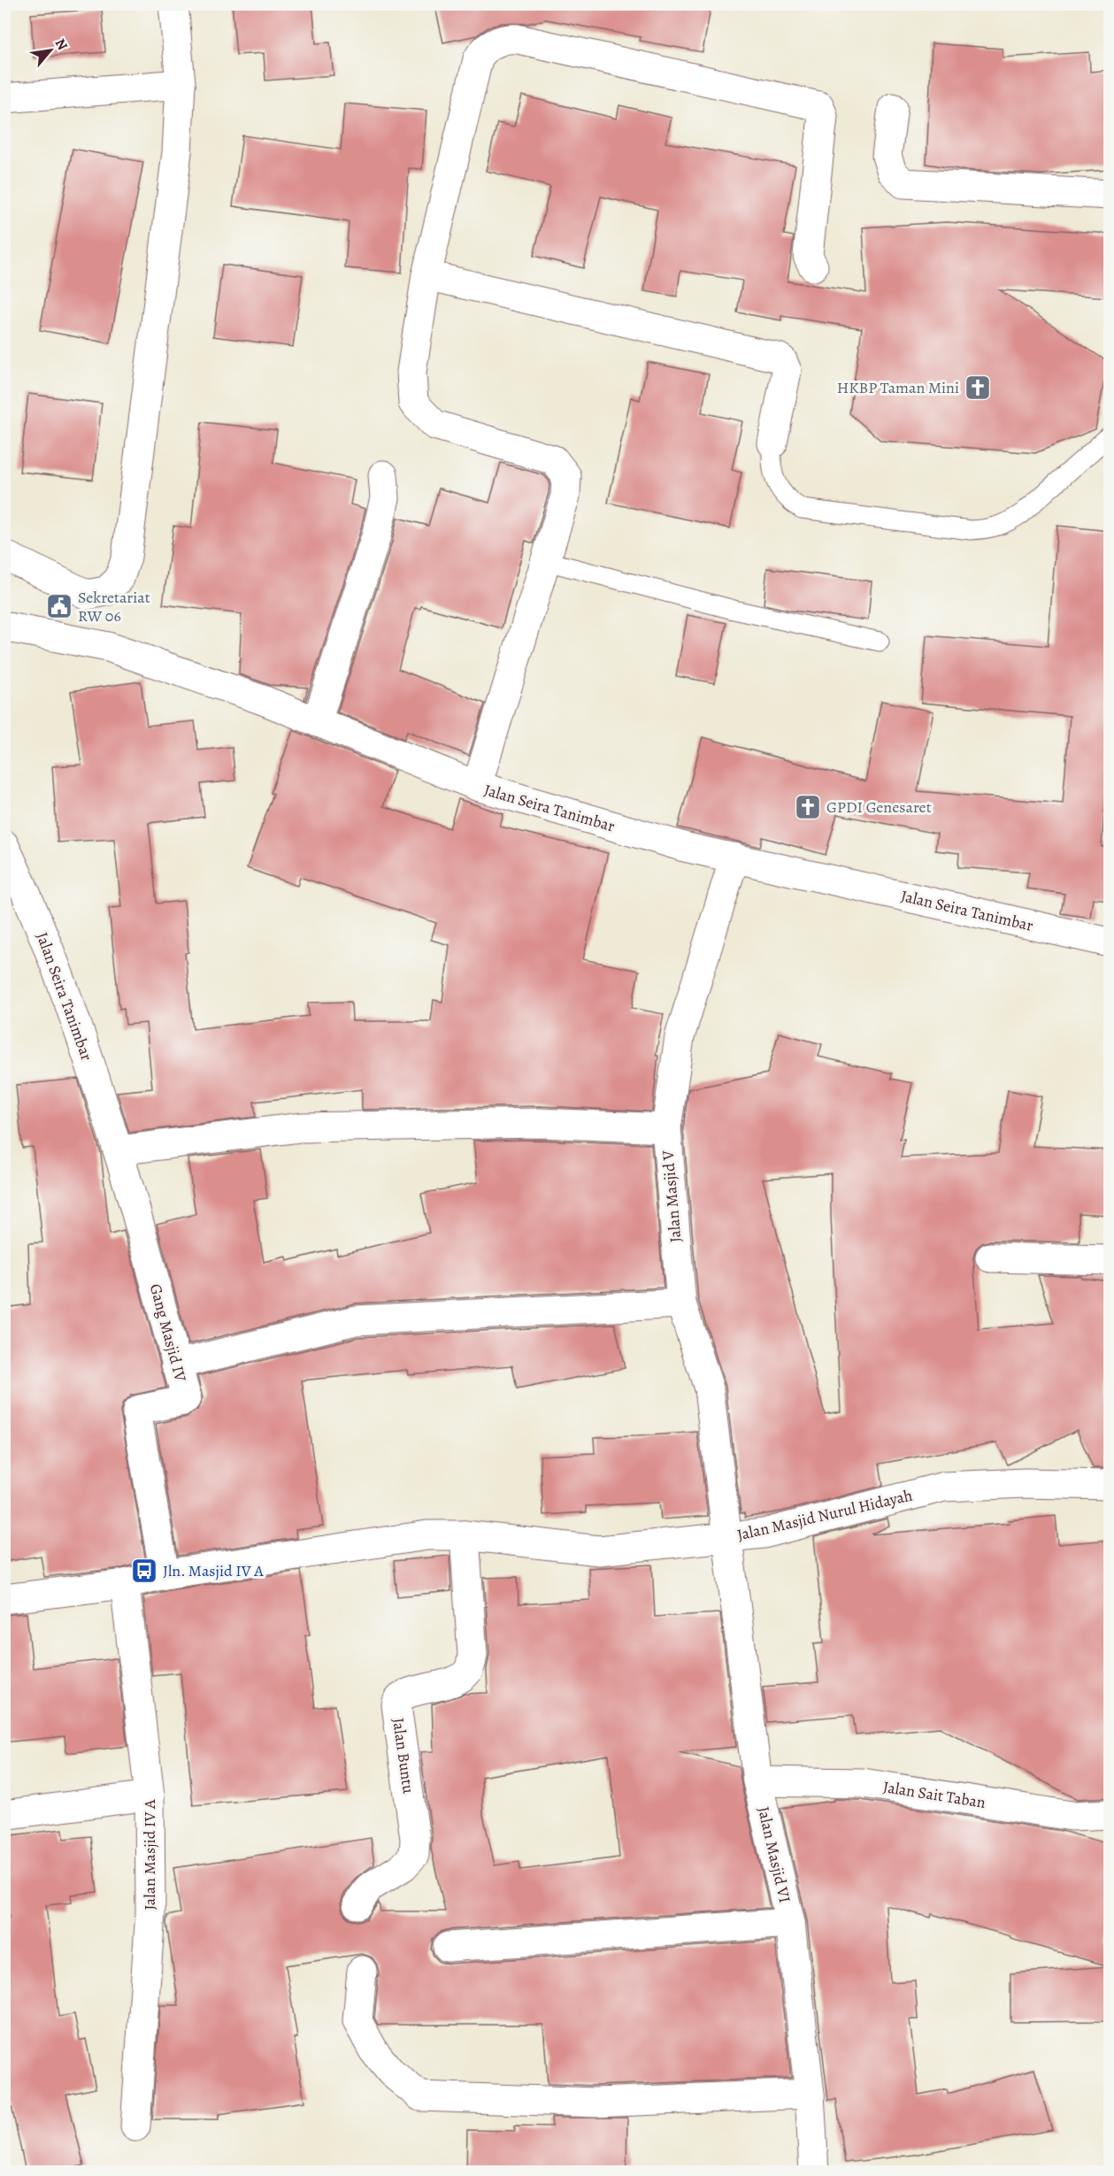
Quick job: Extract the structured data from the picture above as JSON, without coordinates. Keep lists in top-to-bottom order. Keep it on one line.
{"streets":{"street":["Jalan Seira Tanimbar","Jalan Masjid V","Gang Masjid IV","Jalan Masjid Nurul Hidayah","Jalan Buntu","Jalan Sait Taban","Jalan Masjid IV A","Jalan Masjid VI"]},"crossings":[["Jalan Seira Tanimbar","Jalan Masjid V"],["Jalan Seira Tanimbar","Gang Masjid IV"],["Jalan Masjid V","Jalan Masjid Nurul Hidayah"],["Jalan Masjid V","Jalan Masjid VI"],["Gang Masjid IV","Jalan Masjid Nurul Hidayah"],["Jalan Masjid Nurul Hidayah","Jalan Buntu"],["Jalan Masjid Nurul Hidayah","Jalan Masjid IV A"],["Jalan Masjid Nurul Hidayah","Jalan Masjid VI"],["Jalan Sait Taban","Jalan Masjid VI"]],"places":{"church":["HKBP Taman Mini","GPDI Genesaret"],"public building":["Sekretariat RW 06"],"bus stop":["Jln. Masjid IV A"]},"north":"top right"}
